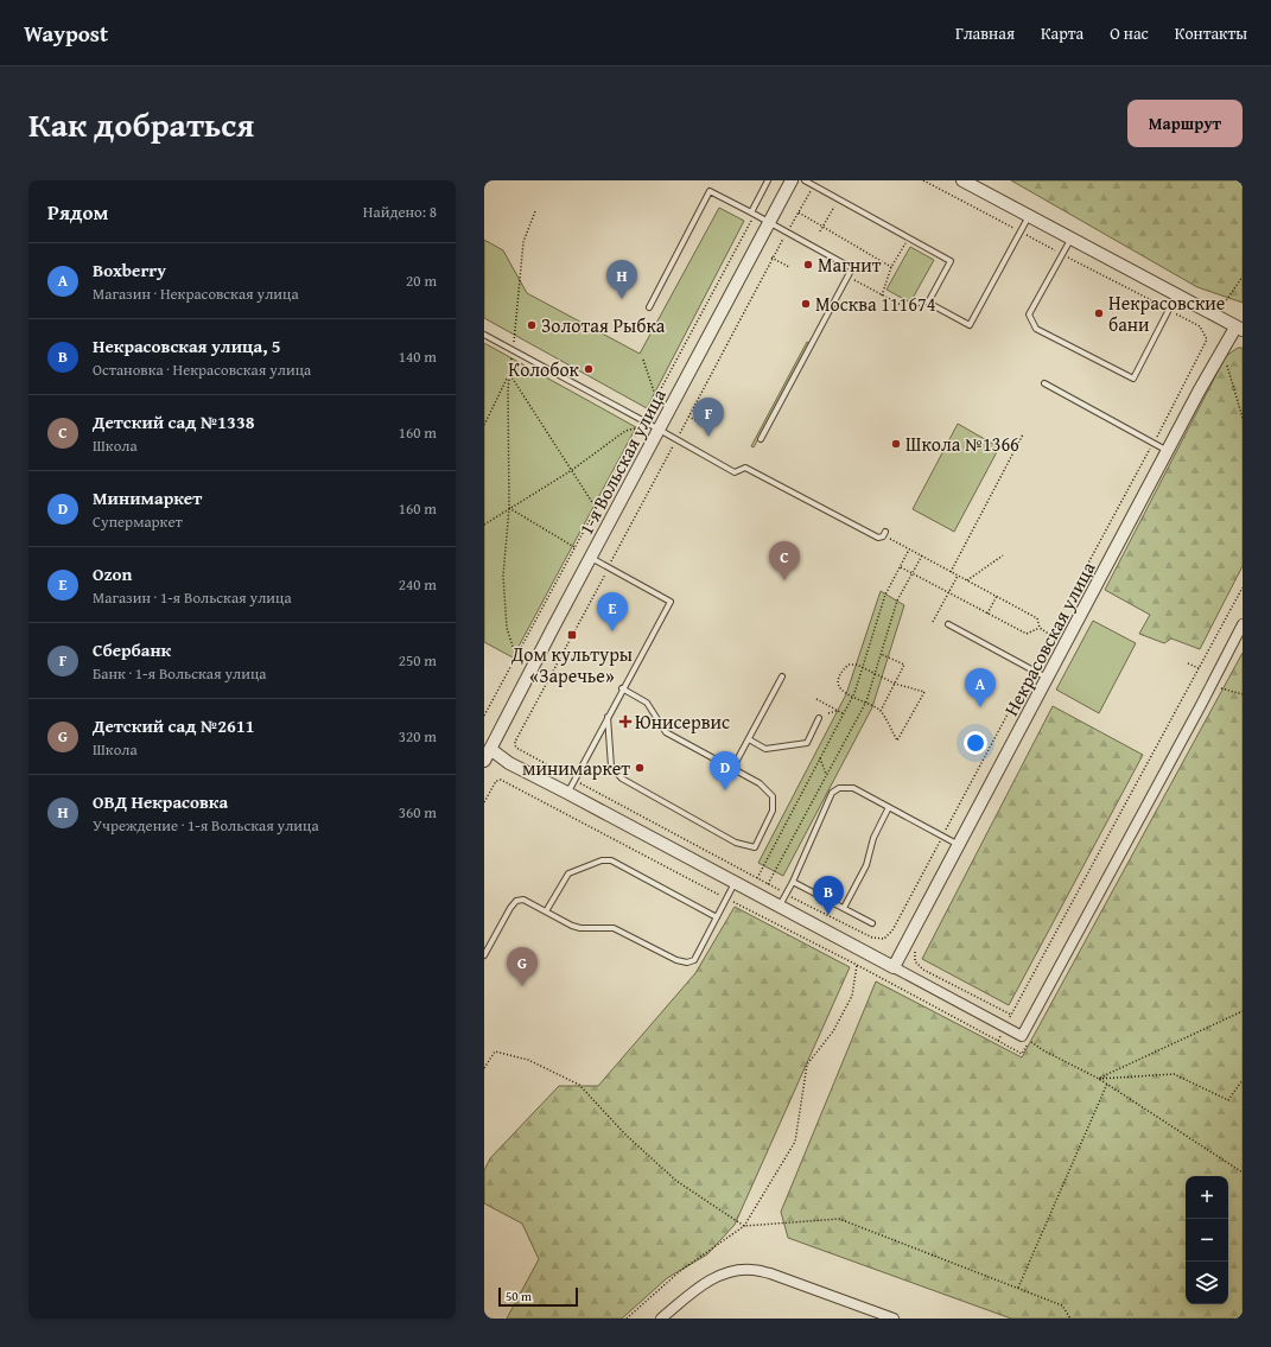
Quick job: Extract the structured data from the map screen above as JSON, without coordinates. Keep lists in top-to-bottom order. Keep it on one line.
{"streets":{"street":["1-я Вольская улица","Некрасовская улица"]},"places":{"other":["Магнит","Москва 111674","Некрасовские бани","Золотая Рыбка","Колобок","Школа №1366","минимаркет"],"transit":["Дом культуры «Заречье»"],"health":["Юнисервис"]},"scale_bar":"50 m","page":{"header":"Waypost","nav":["Главная","Карта","О нас","Контакты"],"title":"Как добраться","buttons":"Маршрут","heading":["Рядом","Найдено: 8"],"list":[{"mark":"A","name":"Boxberry","note":"Магазин · Некрасовская улица","value":"20 m"},{"mark":"B","name":"Некрасовская улица, 5","note":"Остановка · Некрасовская улица","value":"140 m"},{"mark":"C","name":"Детский сад №1338","note":"Школа","value":"160 m"},{"mark":"D","name":"Минимаркет","note":"Супермаркет","value":"160 m"},{"mark":"E","name":"Ozon","note":"Магазин · 1-я Вольская улица","value":"240 m"},{"mark":"F","name":"Сбербанк","note":"Банк · 1-я Вольская улица","value":"250 m"},{"mark":"G","name":"Детский сад №2611","note":"Школа","value":"320 m"},{"mark":"H","name":"ОВД Некрасовка","note":"Учреждение · 1-я Вольская улица","value":"360 m"}],"pins":["H","F","C","E","A","D","B","G"],"map_buttons":["+","−"],"scale":"50 m"}}
